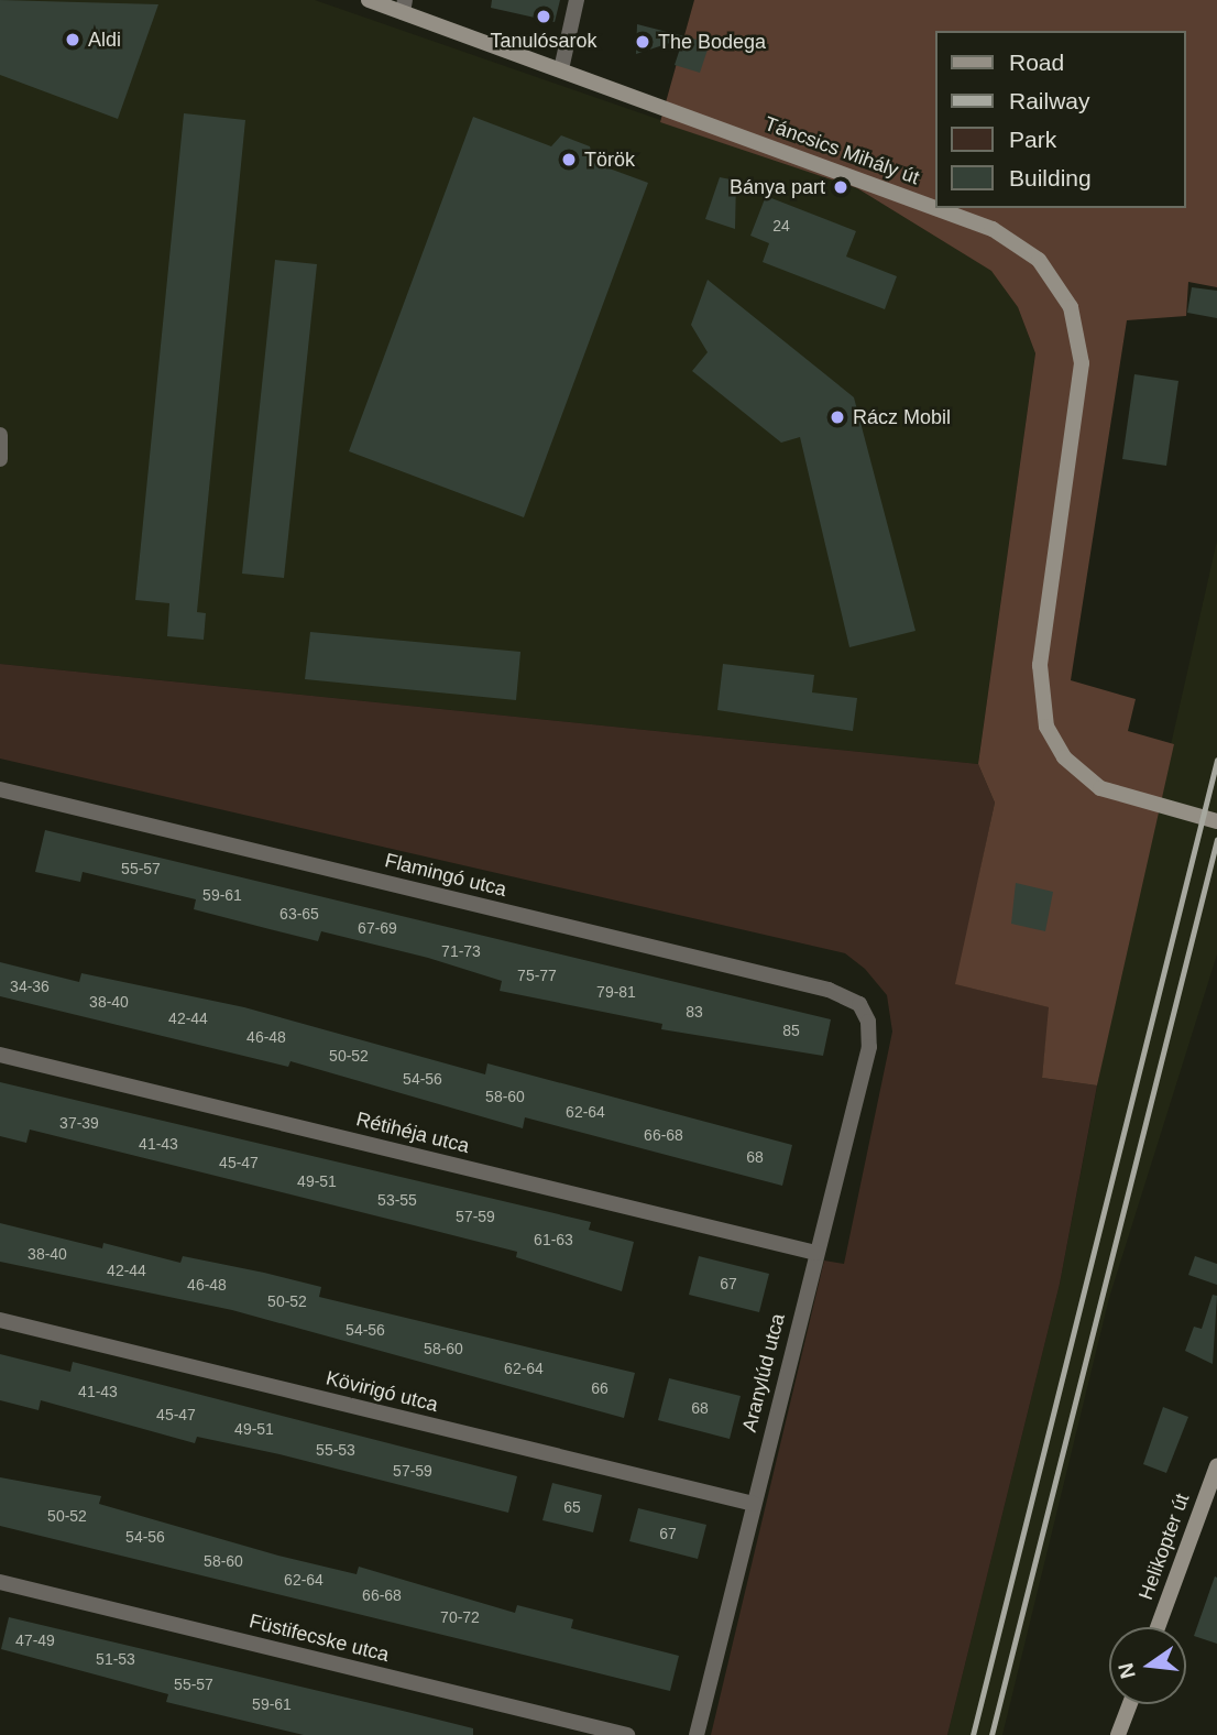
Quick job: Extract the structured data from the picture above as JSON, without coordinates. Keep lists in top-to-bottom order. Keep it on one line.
{"streets":{"street":["Táncsics Mihály út","Flamingó utca","Rétihéja utca","Aranylúd utca","Kövirigó utca","Helikopter út","Füstifecske utca"]},"crossings":[["Flamingó utca","Aranylúd utca"],["Rétihéja utca","Aranylúd utca"],["Aranylúd utca","Kövirigó utca"]],"places":["Tanulósarok","Aldi","The Bodega","Török","Bánya part","Rácz Mobil"],"house_numbers":["24","55-57","59-61","63-65","67-69","71-73","75-77","34-36","79-81","38-40","83","42-44","85","46-48","50-52","54-56","58-60","62-64","37-39","66-68","41-43","68","45-47","49-51","53-55","57-59","61-63","38-40","42-44","67","46-48","50-52","54-56","58-60","62-64","66","41-43","68","45-47","49-51","55-53","57-59","65","50-52","67","54-56","58-60","62-64","66-68","70-72","47-49","51-53","55-57","59-61"],"legend":["Road","Railway","Park","Building"],"north":"left"}
